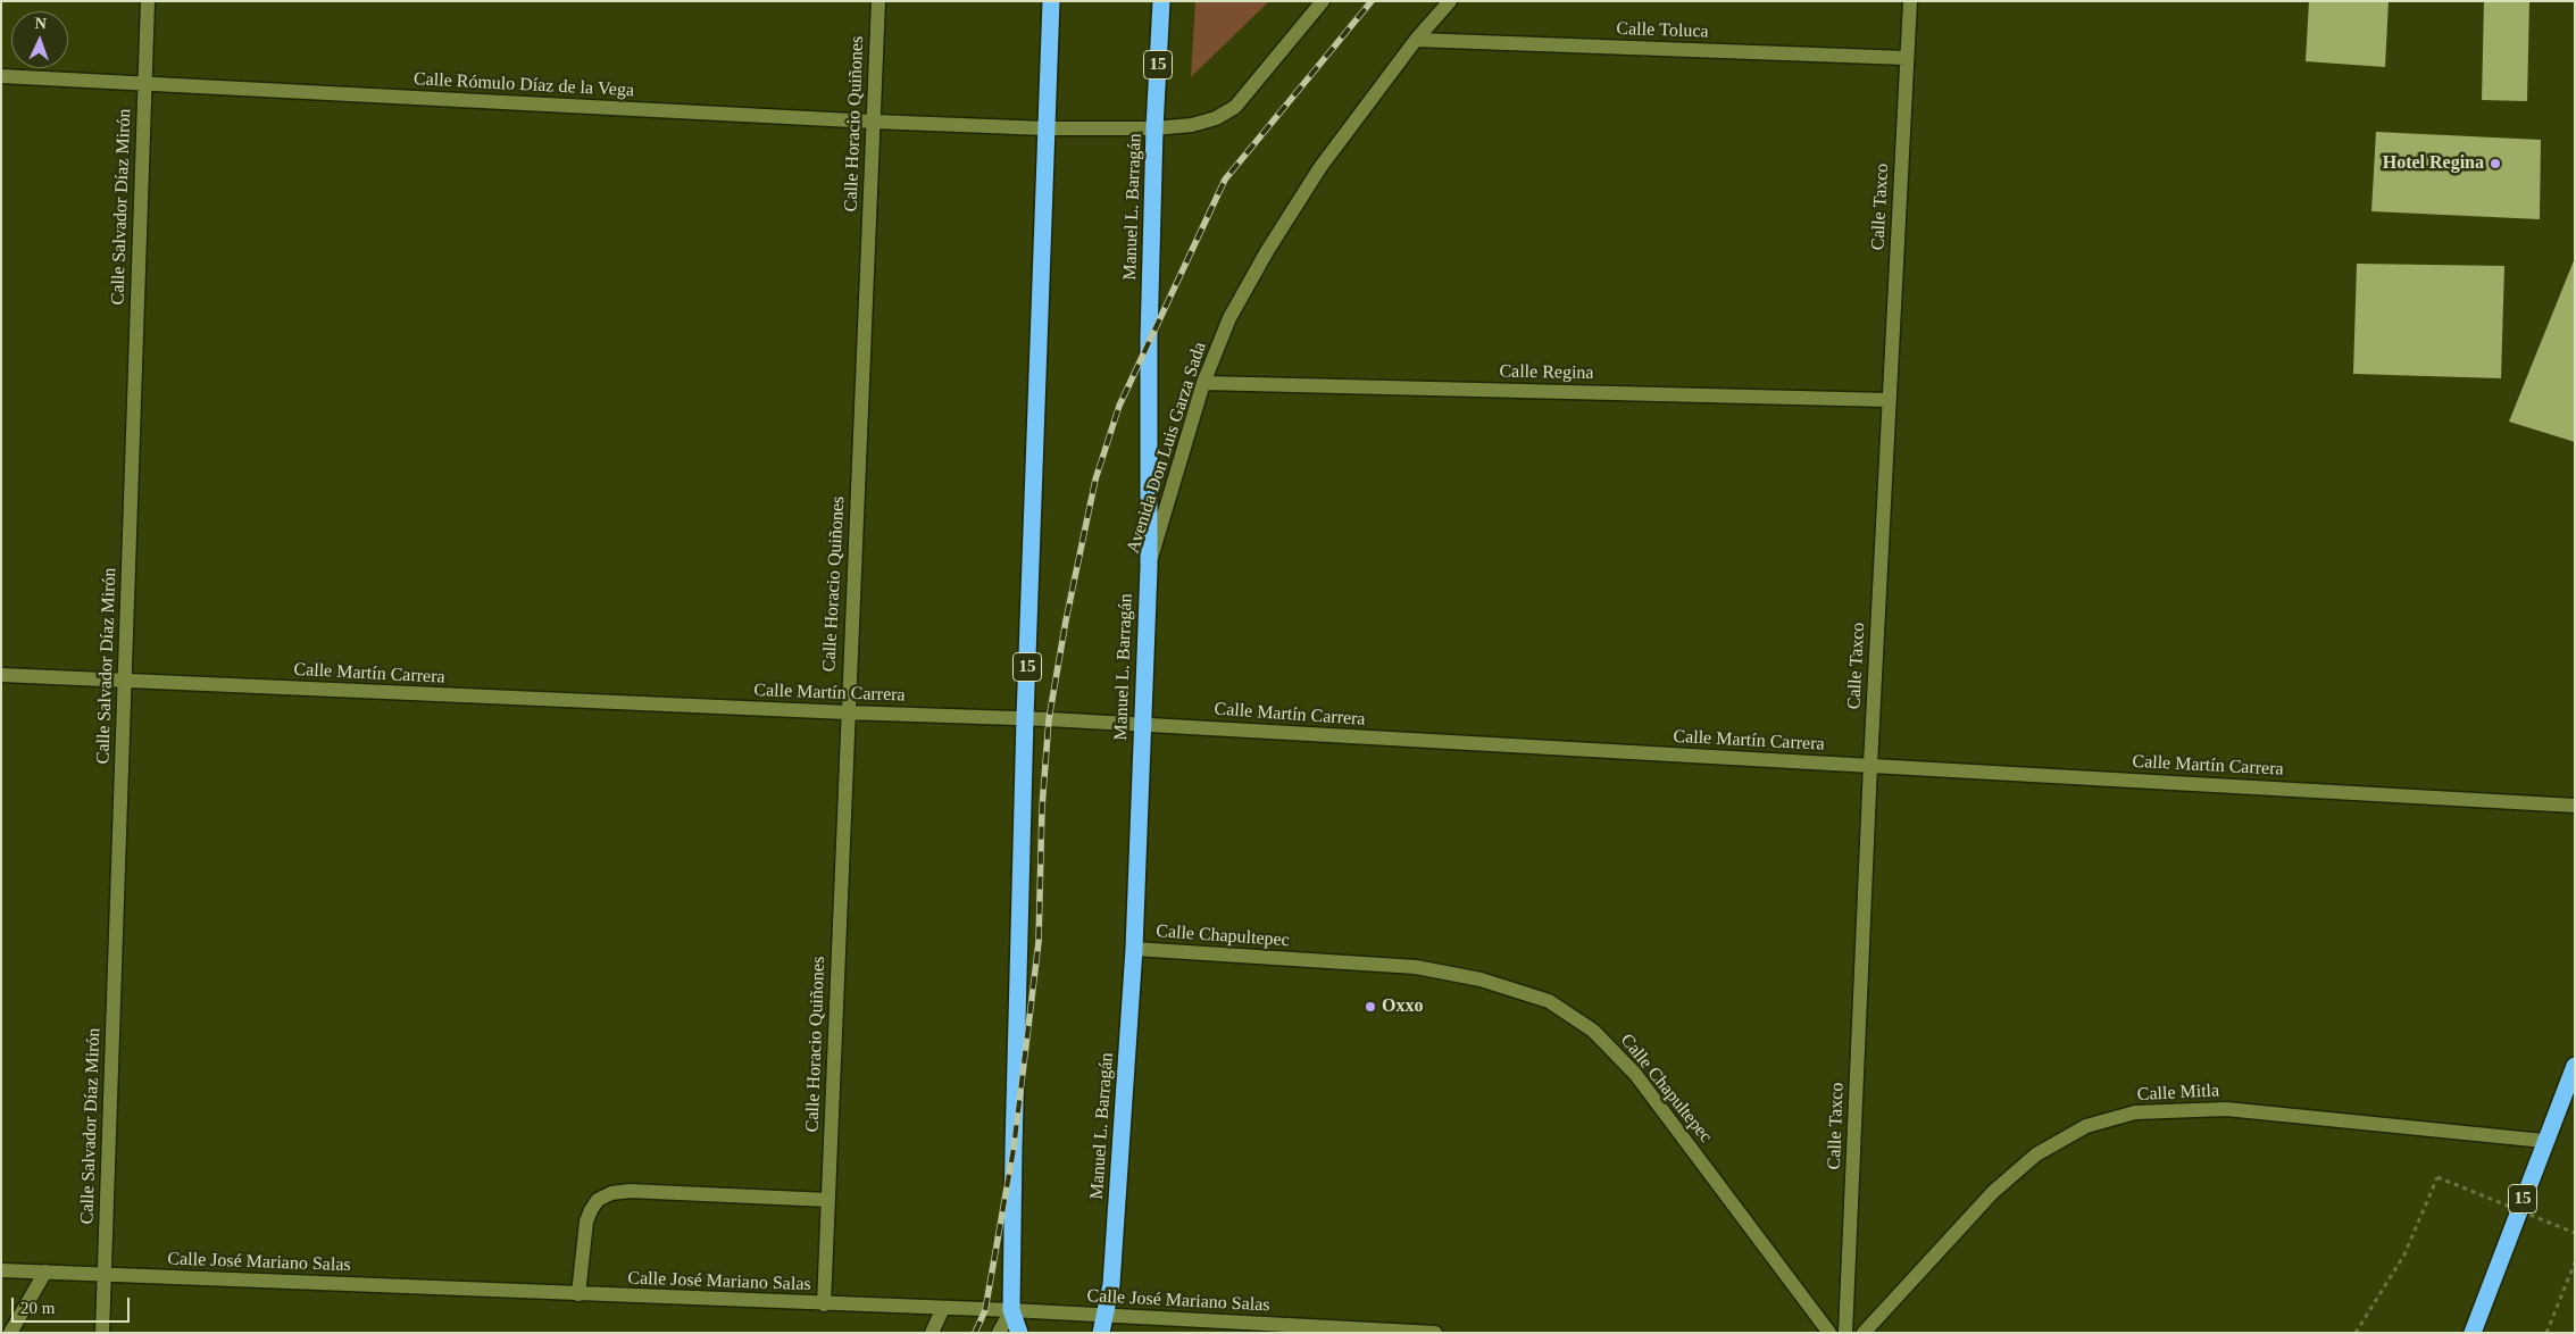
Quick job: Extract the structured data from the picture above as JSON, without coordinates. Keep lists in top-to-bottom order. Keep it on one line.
{"streets":{"highway":["15","Manuel L. Barragán"],"street":["Calle Toluca","Calle Rómulo Díaz de la Vega","Calle Horacio Quiñones","Calle Salvador Díaz Mirón","Calle Taxco","Calle Regina","Avenida Don Luis Garza Sada","Calle Martín Carrera","Calle Chapultepec","Calle Mitla","Calle José Mariano Salas"]},"crossings":[["Calle Toluca","Calle Taxco"],["Calle Toluca","Avenida Don Luis Garza Sada"],["15","Calle Rómulo Díaz de la Vega"],["15","Calle Martín Carrera"],["15","Calle Mitla"],["15","Calle José Mariano Salas"],["Calle Rómulo Díaz de la Vega","Calle Horacio Quiñones"],["Calle Rómulo Díaz de la Vega","Calle Salvador Díaz Mirón"],["Calle Rómulo Díaz de la Vega","Manuel L. Barragán"],["Calle Horacio Quiñones","Calle Martín Carrera"],["Calle Horacio Quiñones","Calle José Mariano Salas"],["Calle Salvador Díaz Mirón","Calle Martín Carrera"],["Calle Salvador Díaz Mirón","Calle José Mariano Salas"],["Manuel L. Barragán","Avenida Don Luis Garza Sada"],["Manuel L. Barragán","Calle Martín Carrera"],["Manuel L. Barragán","Calle Chapultepec"],["Manuel L. Barragán","Calle José Mariano Salas"],["Calle Taxco","Calle Regina"],["Calle Taxco","Calle Martín Carrera"],["Calle Regina","Avenida Don Luis Garza Sada"]],"places":["Hotel Regina","Oxxo"],"scale_bar":"20 m","north":"top"}
